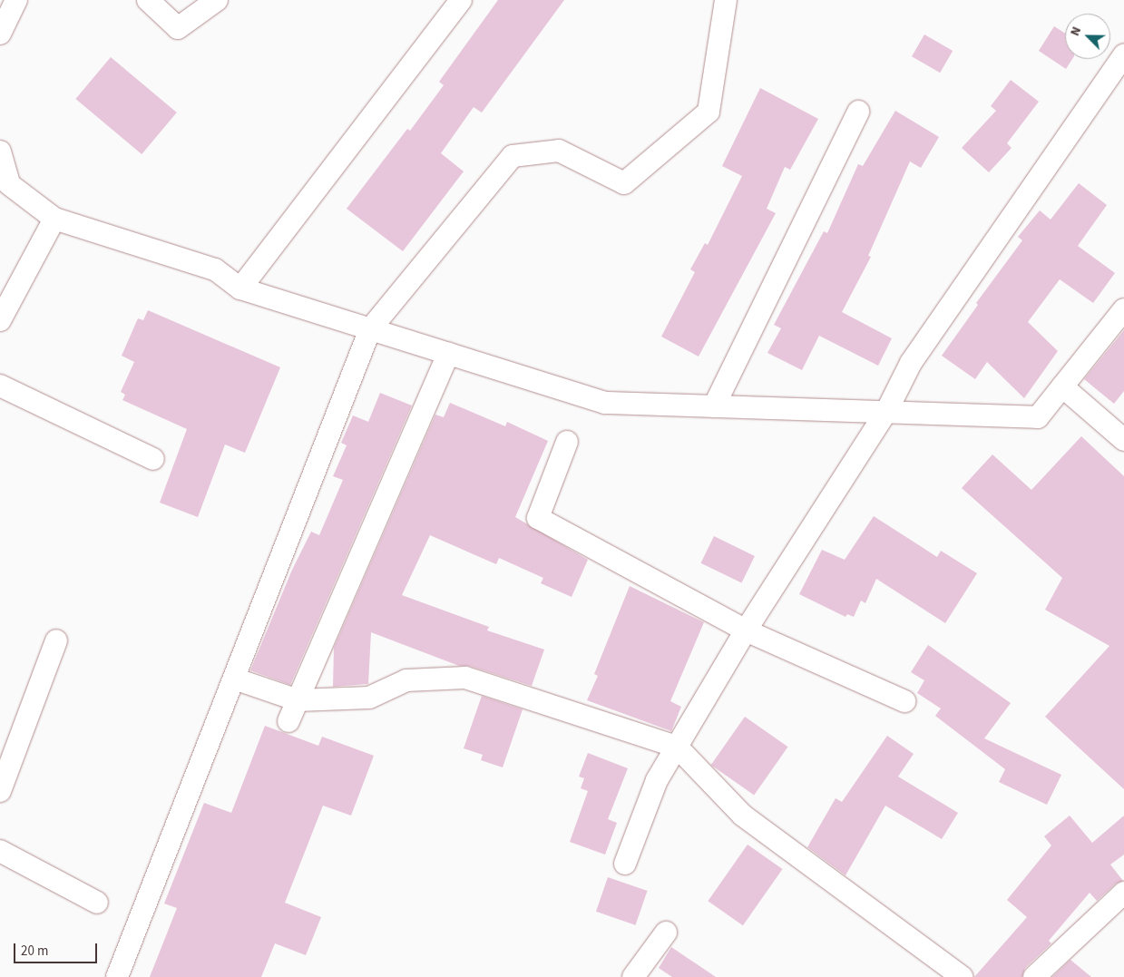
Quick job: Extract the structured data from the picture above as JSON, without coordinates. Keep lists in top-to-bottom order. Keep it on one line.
{"scale_bar":"20 m","north":"top left"}
